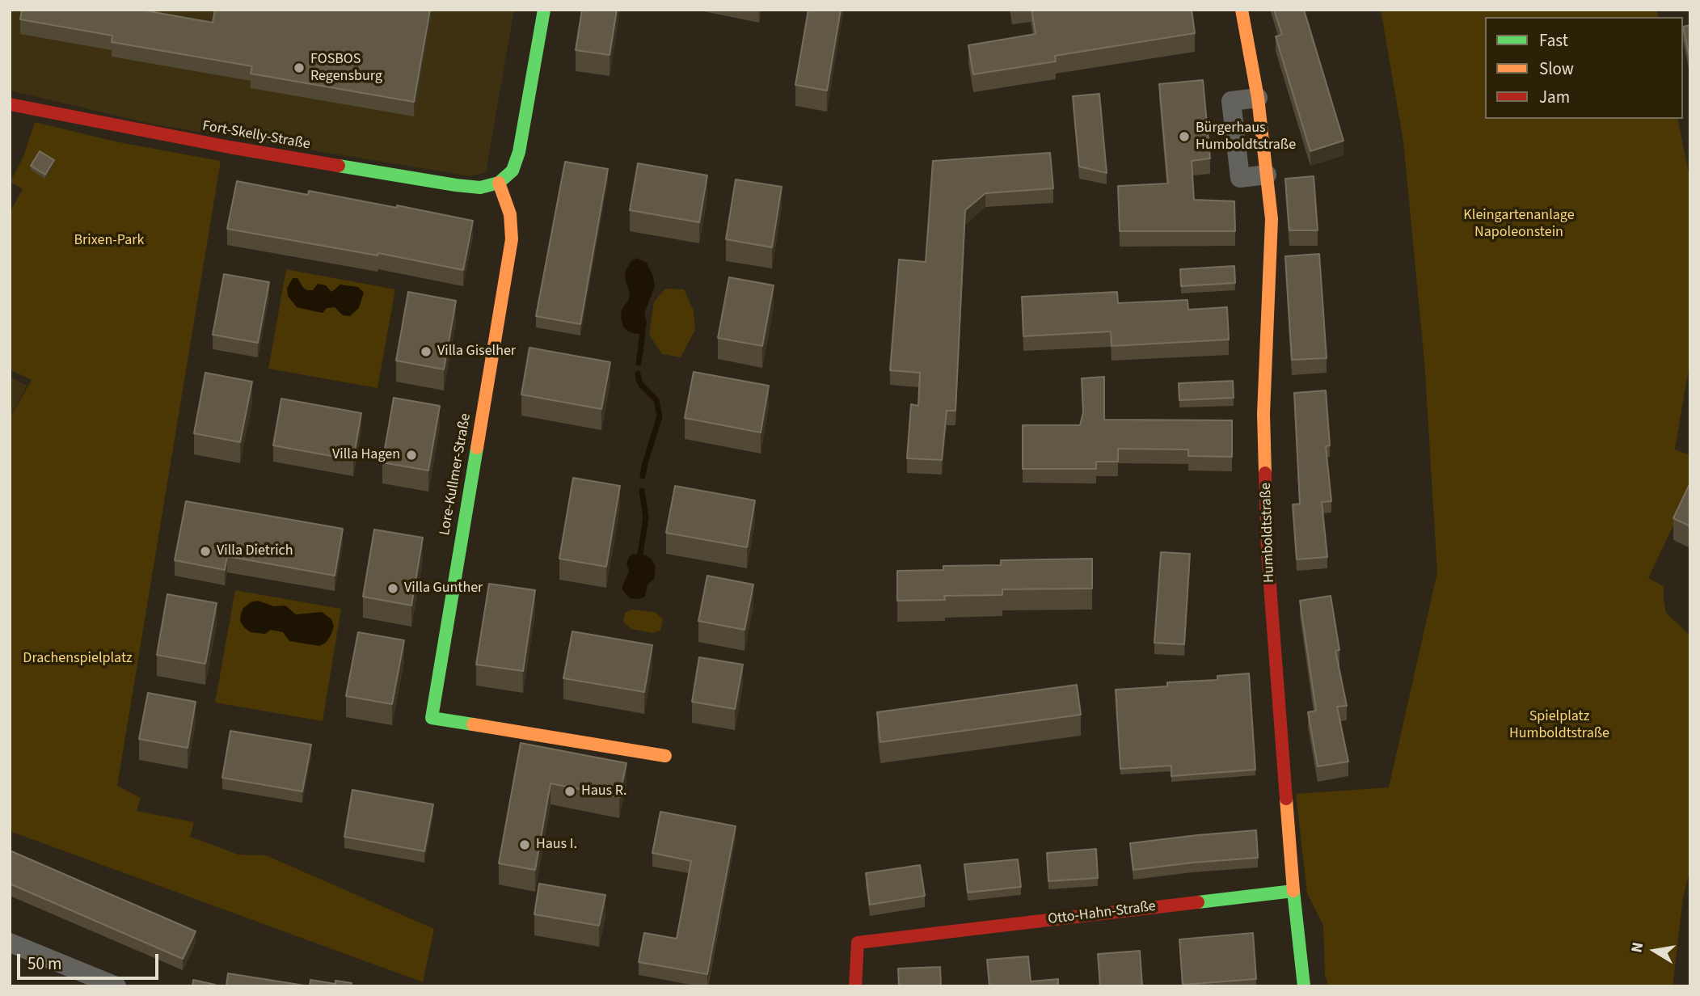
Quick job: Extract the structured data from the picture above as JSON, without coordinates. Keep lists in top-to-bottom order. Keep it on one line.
{"streets":{"street":["Fort-Skelly-Straße","Lore-Kullmer-Straße","Humboldtstraße","Otto-Hahn-Straße"]},"crossings":[["Fort-Skelly-Straße","Lore-Kullmer-Straße"],["Humboldtstraße","Otto-Hahn-Straße"]],"parks":["Kleingartenanlage Napoleonstein","Brixen-Park","Drachenspielplatz","Spielplatz Humboldtstraße"],"places":["FOSBOS Regensburg","Bürgerhaus Humboldtstraße","Villa Giselher","Villa Hagen","Villa Dietrich","Villa Gunther","Haus R.","Haus I."],"legend":["Fast","Slow","Jam"],"scale_bar":"50 m","north":"left"}
